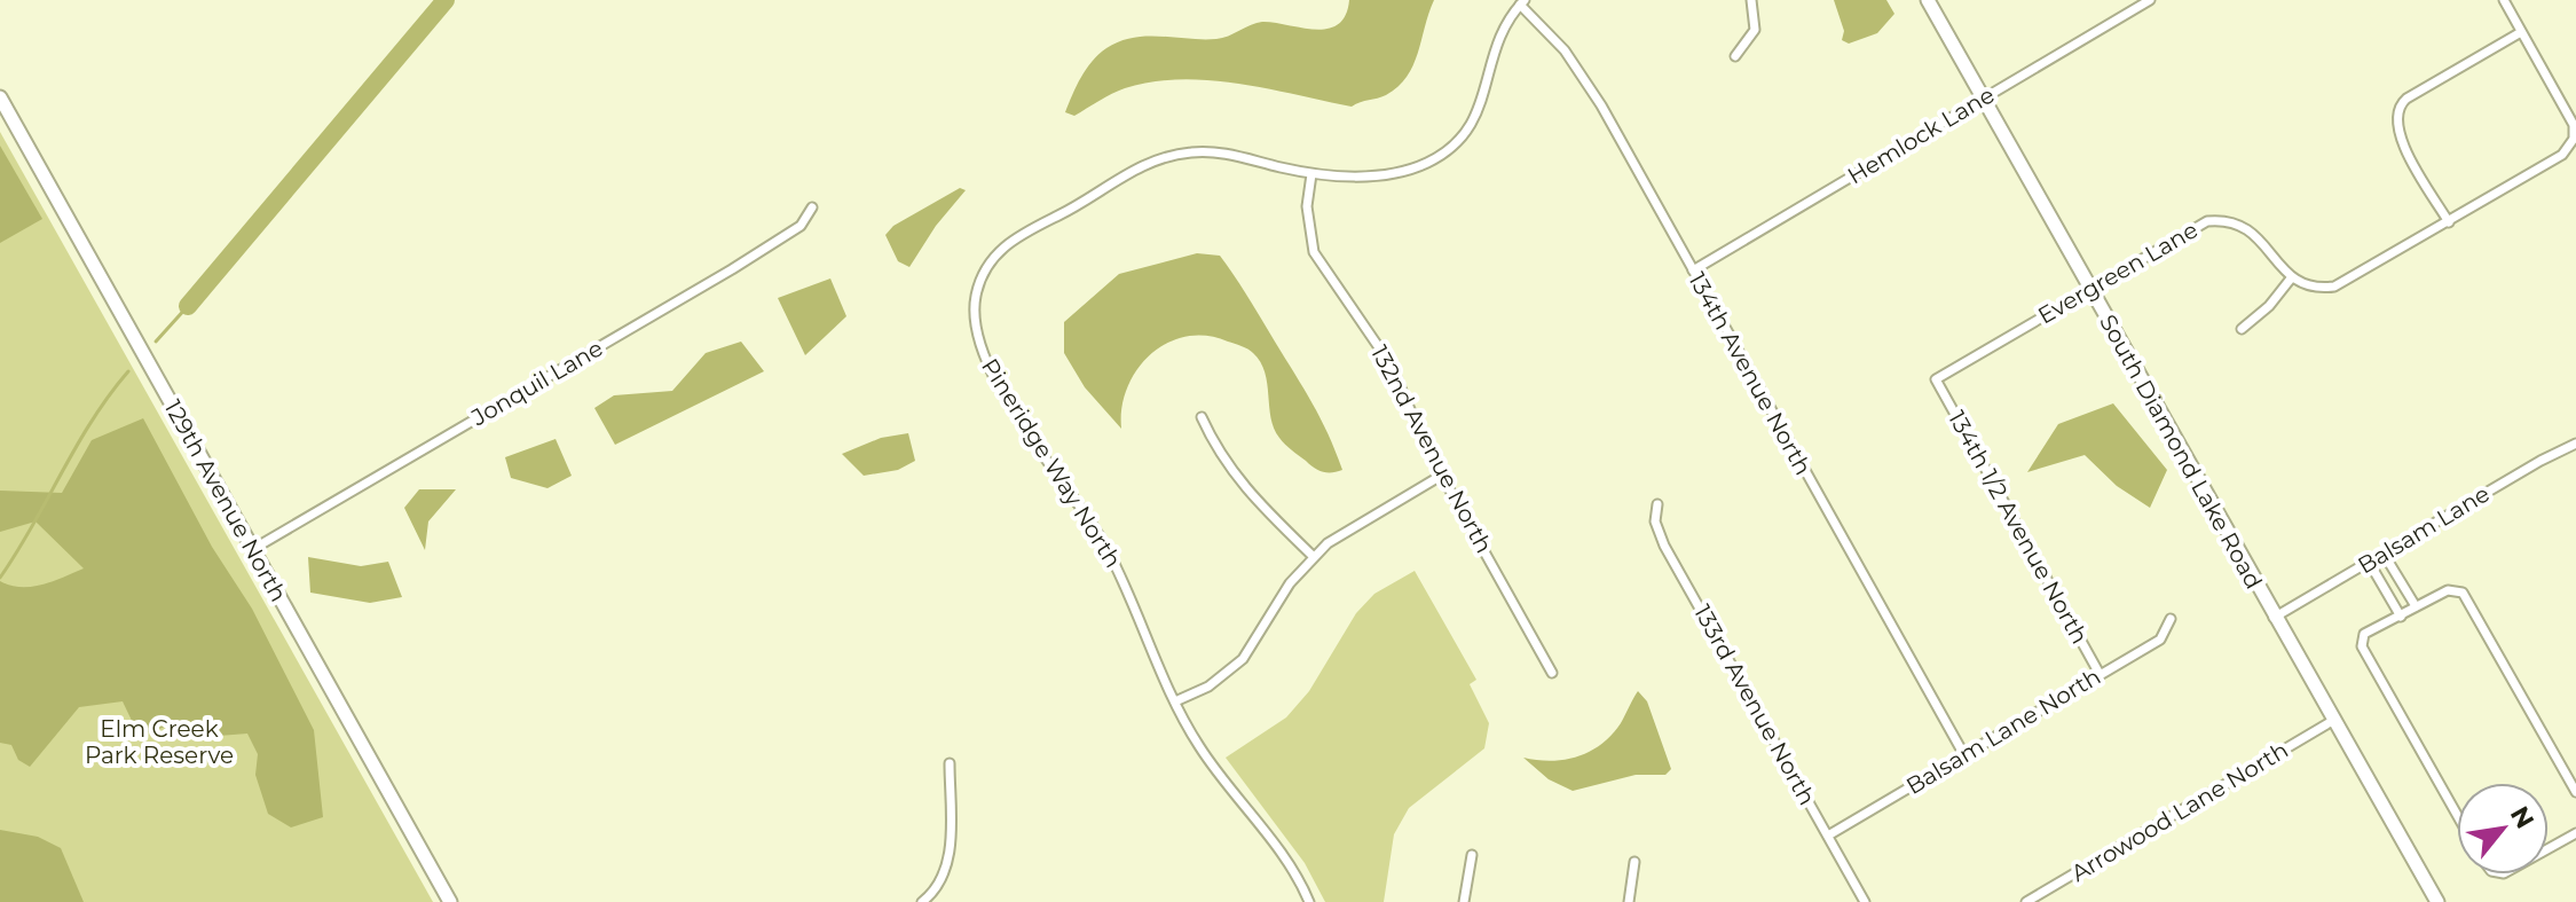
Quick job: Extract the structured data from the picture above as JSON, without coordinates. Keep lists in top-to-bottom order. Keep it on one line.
{"streets":{"street":["Hemlock Lane","Evergreen Lane","134th Avenue North","Jonquil Lane","132nd Avenue North","South Diamond Lake Road","Pineridge Way North","129th Avenue North","134th 1/2 Avenue North","Balsam Lane","133rd Avenue North","Balsam Lane North","Arrowood Lane North"]},"crossings":[["Hemlock Lane","134th Avenue North"],["Hemlock Lane","South Diamond Lake Road"],["Evergreen Lane","South Diamond Lake Road"],["Evergreen Lane","134th 1/2 Avenue North"],["134th Avenue North","Pineridge Way North"],["134th Avenue North","Balsam Lane North"],["Jonquil Lane","129th Avenue North"],["132nd Avenue North","Pineridge Way North"],["South Diamond Lake Road","Balsam Lane"],["South Diamond Lake Road","Arrowood Lane North"],["134th 1/2 Avenue North","Balsam Lane North"],["133rd Avenue North","Balsam Lane North"]],"parks":["Elm Creek Park Reserve"],"north":"top right"}
